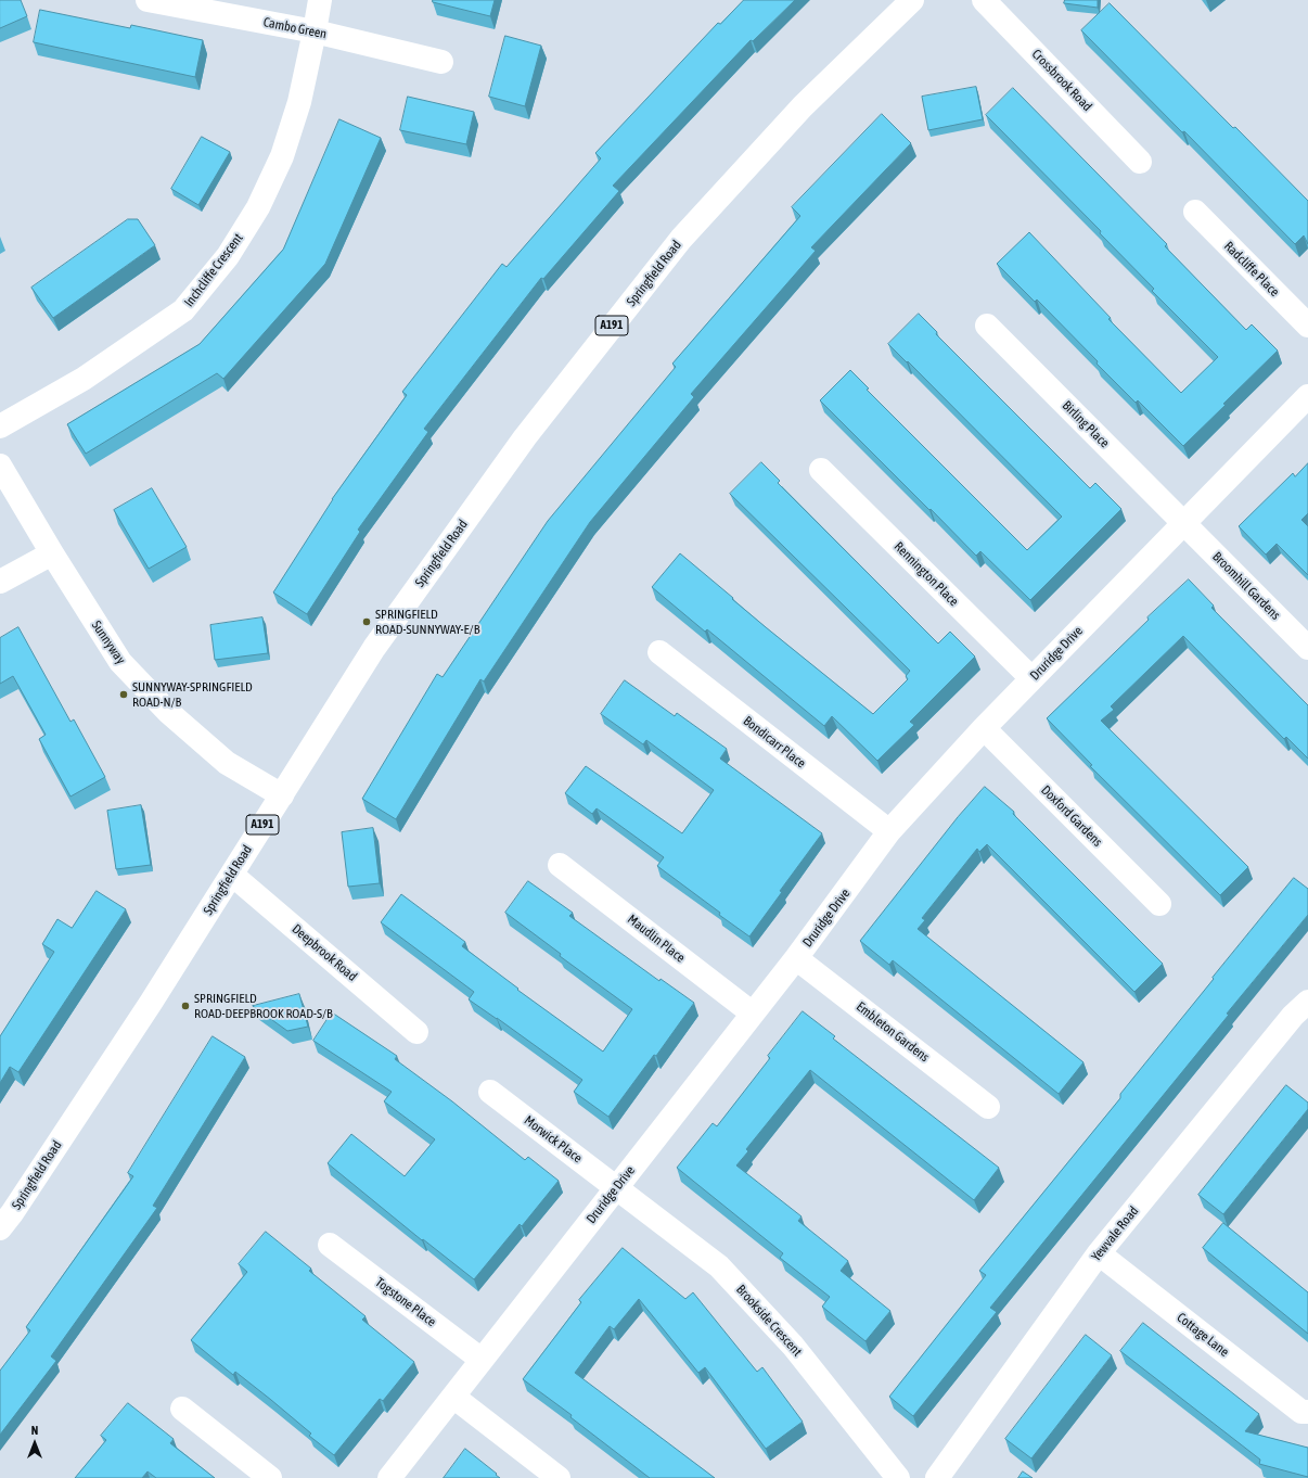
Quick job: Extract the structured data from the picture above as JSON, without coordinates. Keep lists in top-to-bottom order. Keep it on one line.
{"streets":{"street":["Cambo Green","Crossbrook Road","Radcliffe Place","Inchcliffe Crescent","Springfield Road","A191","Birling Place","Rennington Place","Broomhill Gardens","Sunnyway","Druridge Drive","Bondicarr Place","Doxford Gardens","Maudlin Place","Deepbrook Road","Embleton Gardens","Morwick Place","Yewvale Road","Togstone Place","Brookside Crescent","Cottage Lane"]},"crossings":[["Cambo Green","Inchcliffe Crescent"],["Springfield Road","Sunnyway"],["Springfield Road","Deepbrook Road"],["Birling Place","Broomhill Gardens"],["Birling Place","Druridge Drive"],["Rennington Place","Druridge Drive"],["Broomhill Gardens","Druridge Drive"],["Druridge Drive","Bondicarr Place"],["Druridge Drive","Doxford Gardens"],["Druridge Drive","Maudlin Place"],["Druridge Drive","Embleton Gardens"],["Druridge Drive","Morwick Place"],["Druridge Drive","Togstone Place"],["Druridge Drive","Brookside Crescent"],["Morwick Place","Brookside Crescent"],["Yewvale Road","Cottage Lane"]],"places":["SPRINGFIELD ROAD-SUNNYWAY-E/B","SUNNYWAY-SPRINGFIELD ROAD-N/B","SPRINGFIELD ROAD-DEEPBROOK ROAD-S/B"],"north":"top"}
